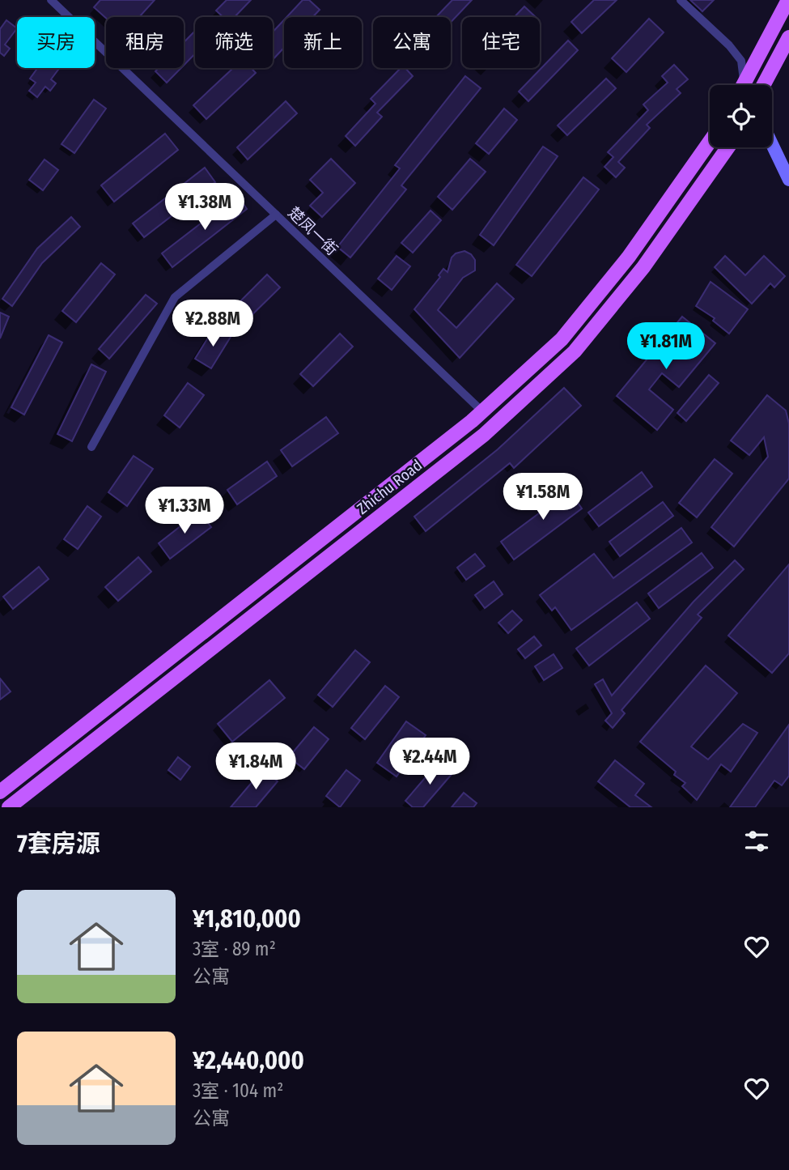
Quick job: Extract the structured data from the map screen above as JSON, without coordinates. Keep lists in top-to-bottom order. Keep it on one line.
{"streets":{"main road":["Zhichu Road"],"street":["楚凤一街"]},"crossings":[["楚凤一街","Zhichu Road"]],"page":{"chip":["买房","租房","筛选","新上","公寓","住宅"],"price":["¥1.38M","¥2.88M","¥1.81M","¥1.58M","¥1.33M","¥2.44M","¥1.84M"],"heading":"7套房源","list":[{"name":"¥1,810,000","note":"3室 · 89 m² · 公寓"},{"name":"¥2,440,000","note":"3室 · 104 m² · 公寓"}]}}
